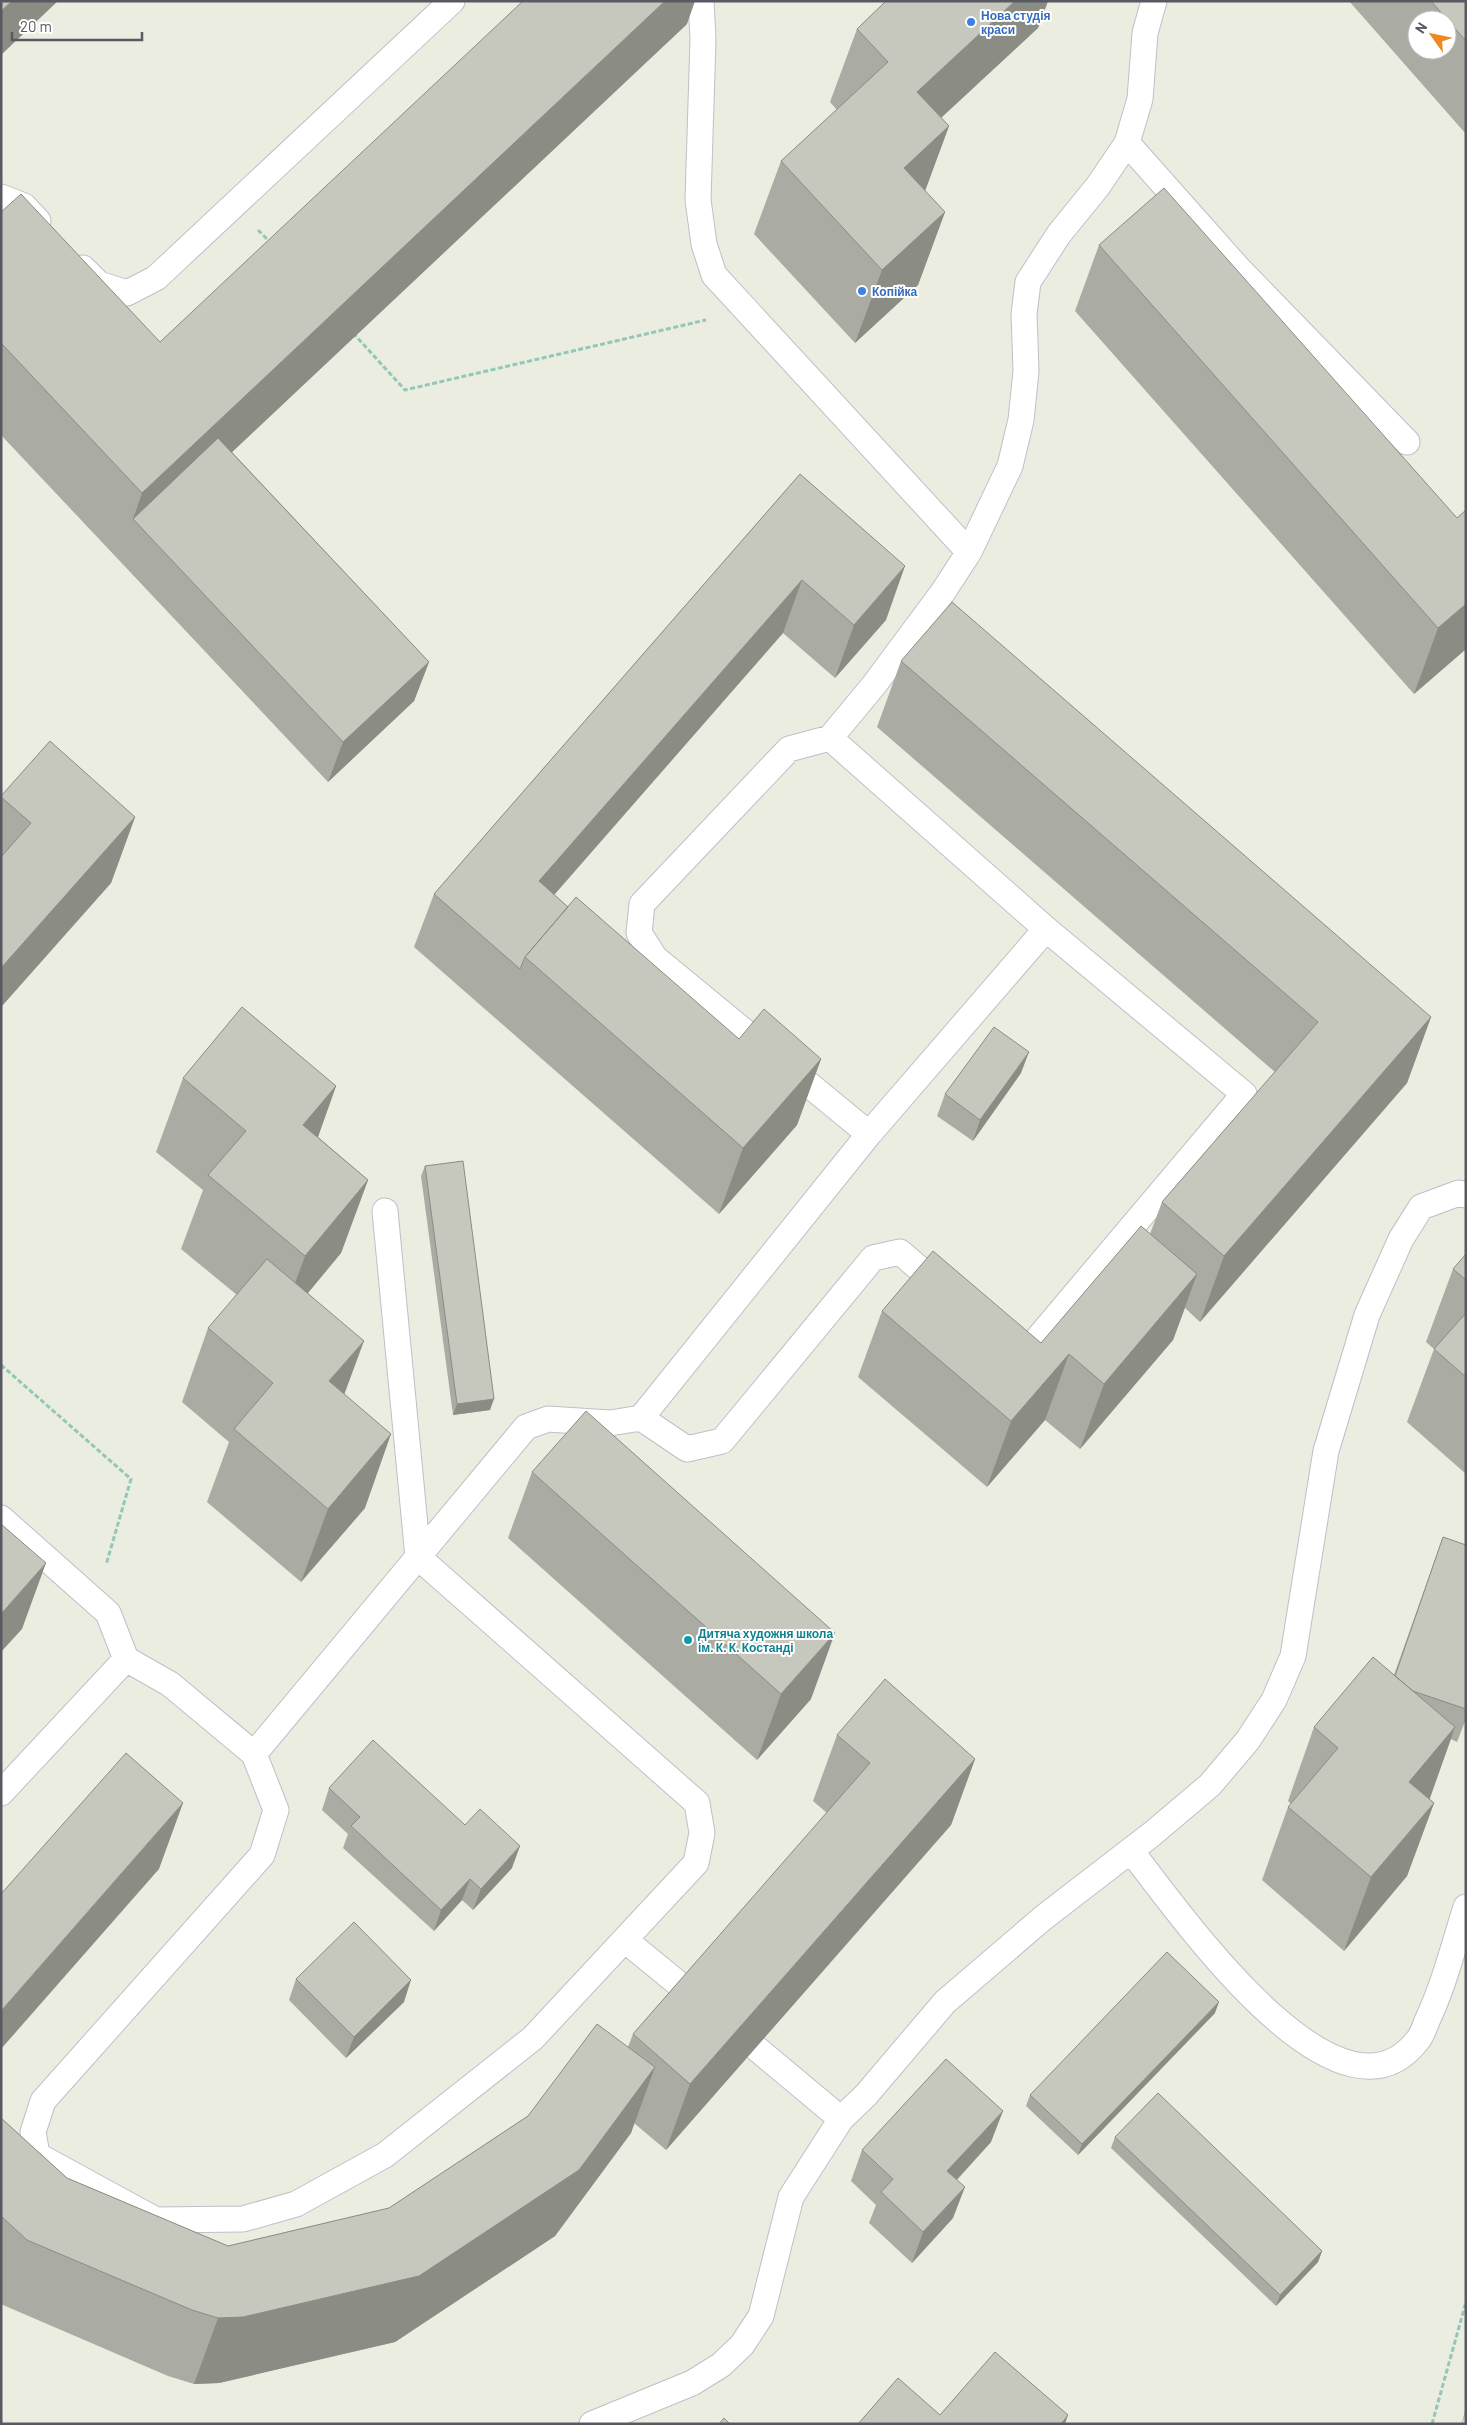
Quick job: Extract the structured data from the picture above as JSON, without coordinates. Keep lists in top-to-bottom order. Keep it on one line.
{"places":["Нова студія краси","Копійка","Дитяча художня школа ім. К. К. Костанді"],"scale_bar":"20 m","north":"top left"}
